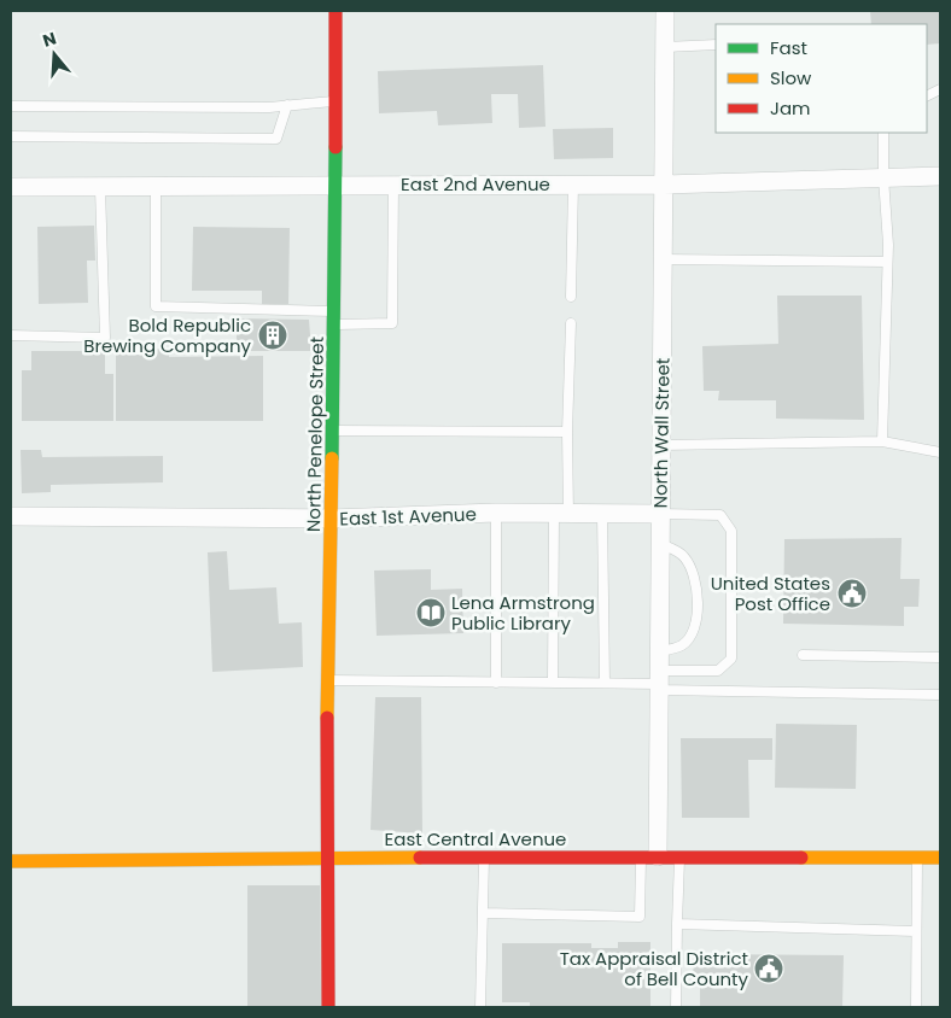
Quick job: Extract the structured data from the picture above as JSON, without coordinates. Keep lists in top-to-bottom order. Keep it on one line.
{"streets":{"street":["East 2nd Avenue","North Wall Street","North Penelope Street","East 1st Avenue","East Central Avenue"]},"crossings":[["East 2nd Avenue","North Wall Street"],["East 2nd Avenue","North Penelope Street"],["North Wall Street","East 1st Avenue"],["North Wall Street","East Central Avenue"],["North Penelope Street","East 1st Avenue"],["North Penelope Street","East Central Avenue"]],"places":{"building":["Bold Republic Brewing Company"],"public building":["United States Post Office","Tax Appraisal District of Bell County"],"library":["Lena Armstrong Public Library"]},"legend":["Fast","Slow","Jam"],"north":"top"}
